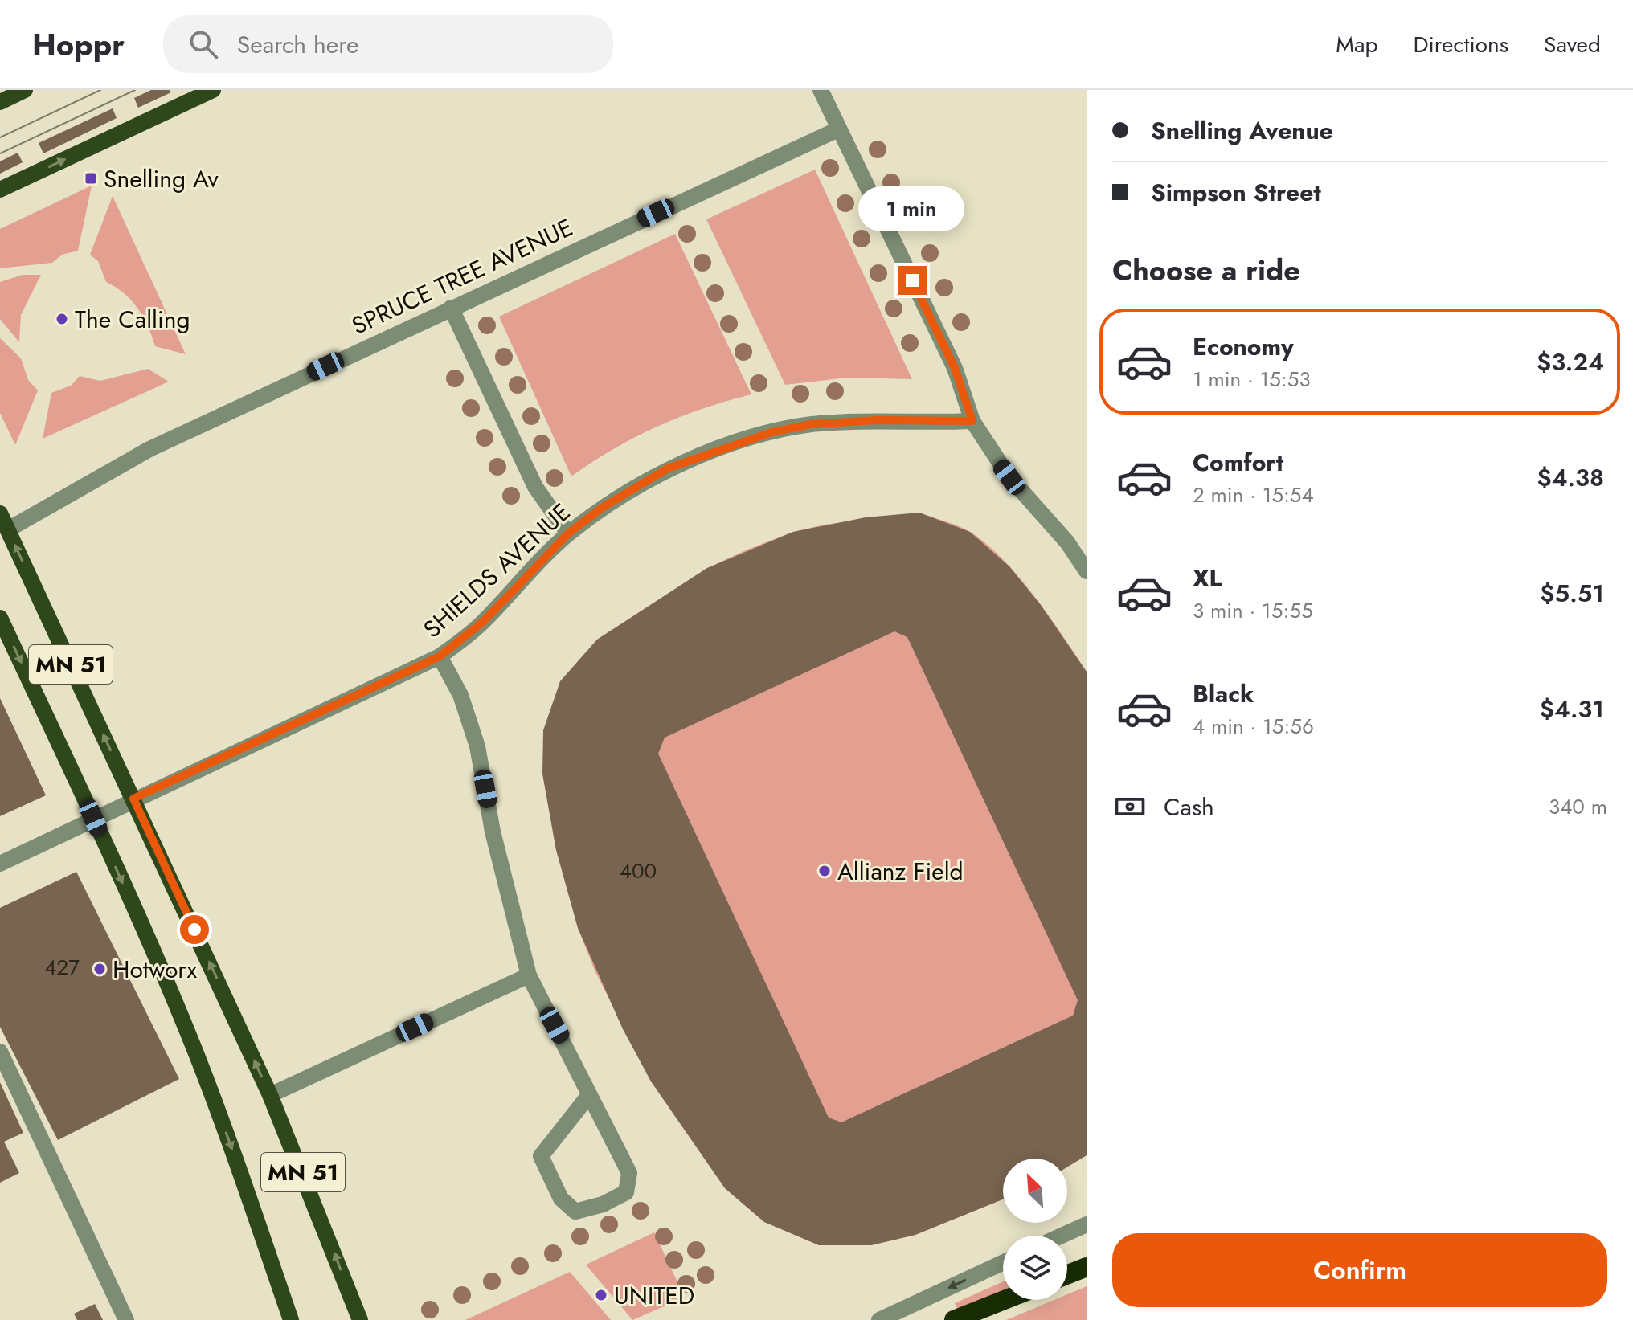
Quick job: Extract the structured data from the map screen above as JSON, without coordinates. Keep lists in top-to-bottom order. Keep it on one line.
{"streets":{"main road":["MN 51"],"street":["SPRUCE TREE AVENUE","SHIELDS AVENUE"]},"crossings":[["SPRUCE TREE AVENUE","MN 51"],["SHIELDS AVENUE","MN 51"]],"places":{"transit":["Snelling Av"],"other":["The Calling","Allianz Field","Hotworx","UNITED"]},"house_numbers":["400","427"],"north":"top left","page":{"header":"Hoppr","search":"Search here","nav":["Map","Directions","Saved"],"banner":["Snelling Avenue","Simpson Street"],"bubble":"1 min","heading":"Choose a ride","list":[{"name":"Economy","note":"1 min · 15:53","value":"$3.24"},{"name":"Comfort","note":"2 min · 15:54","value":"$4.38"},{"name":"XL","note":"3 min · 15:55","value":"$5.51"},{"name":"Black","note":"4 min · 15:56","value":"$4.31"}],"pay":["Cash","340 m"],"buttons":"Confirm"}}
